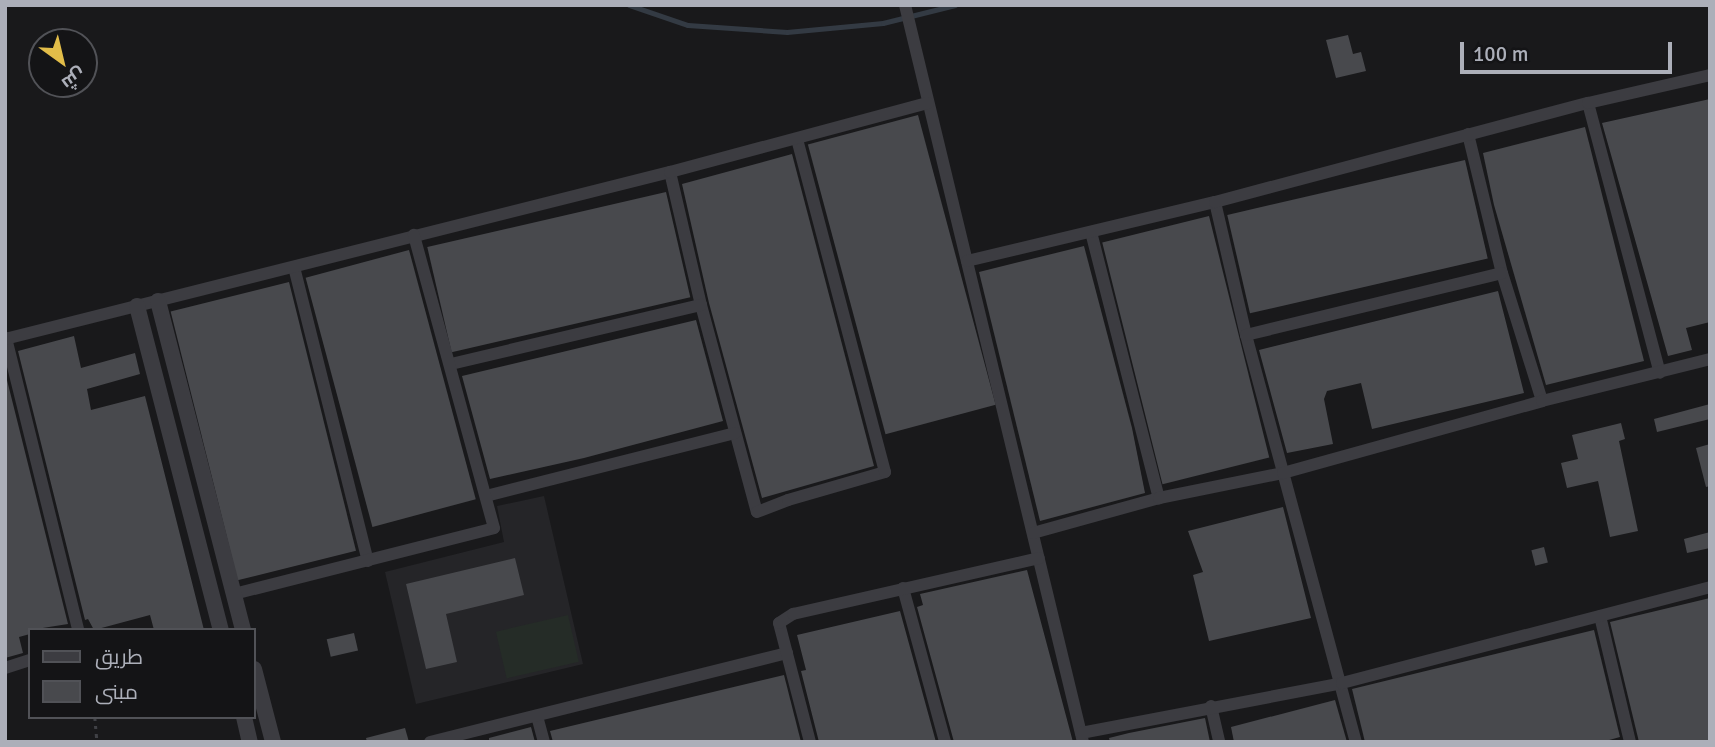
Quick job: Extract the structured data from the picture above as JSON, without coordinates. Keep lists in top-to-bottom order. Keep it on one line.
{"legend":["طريق","مبنى"],"scale_bar":"100 m","north":"bottom right"}
